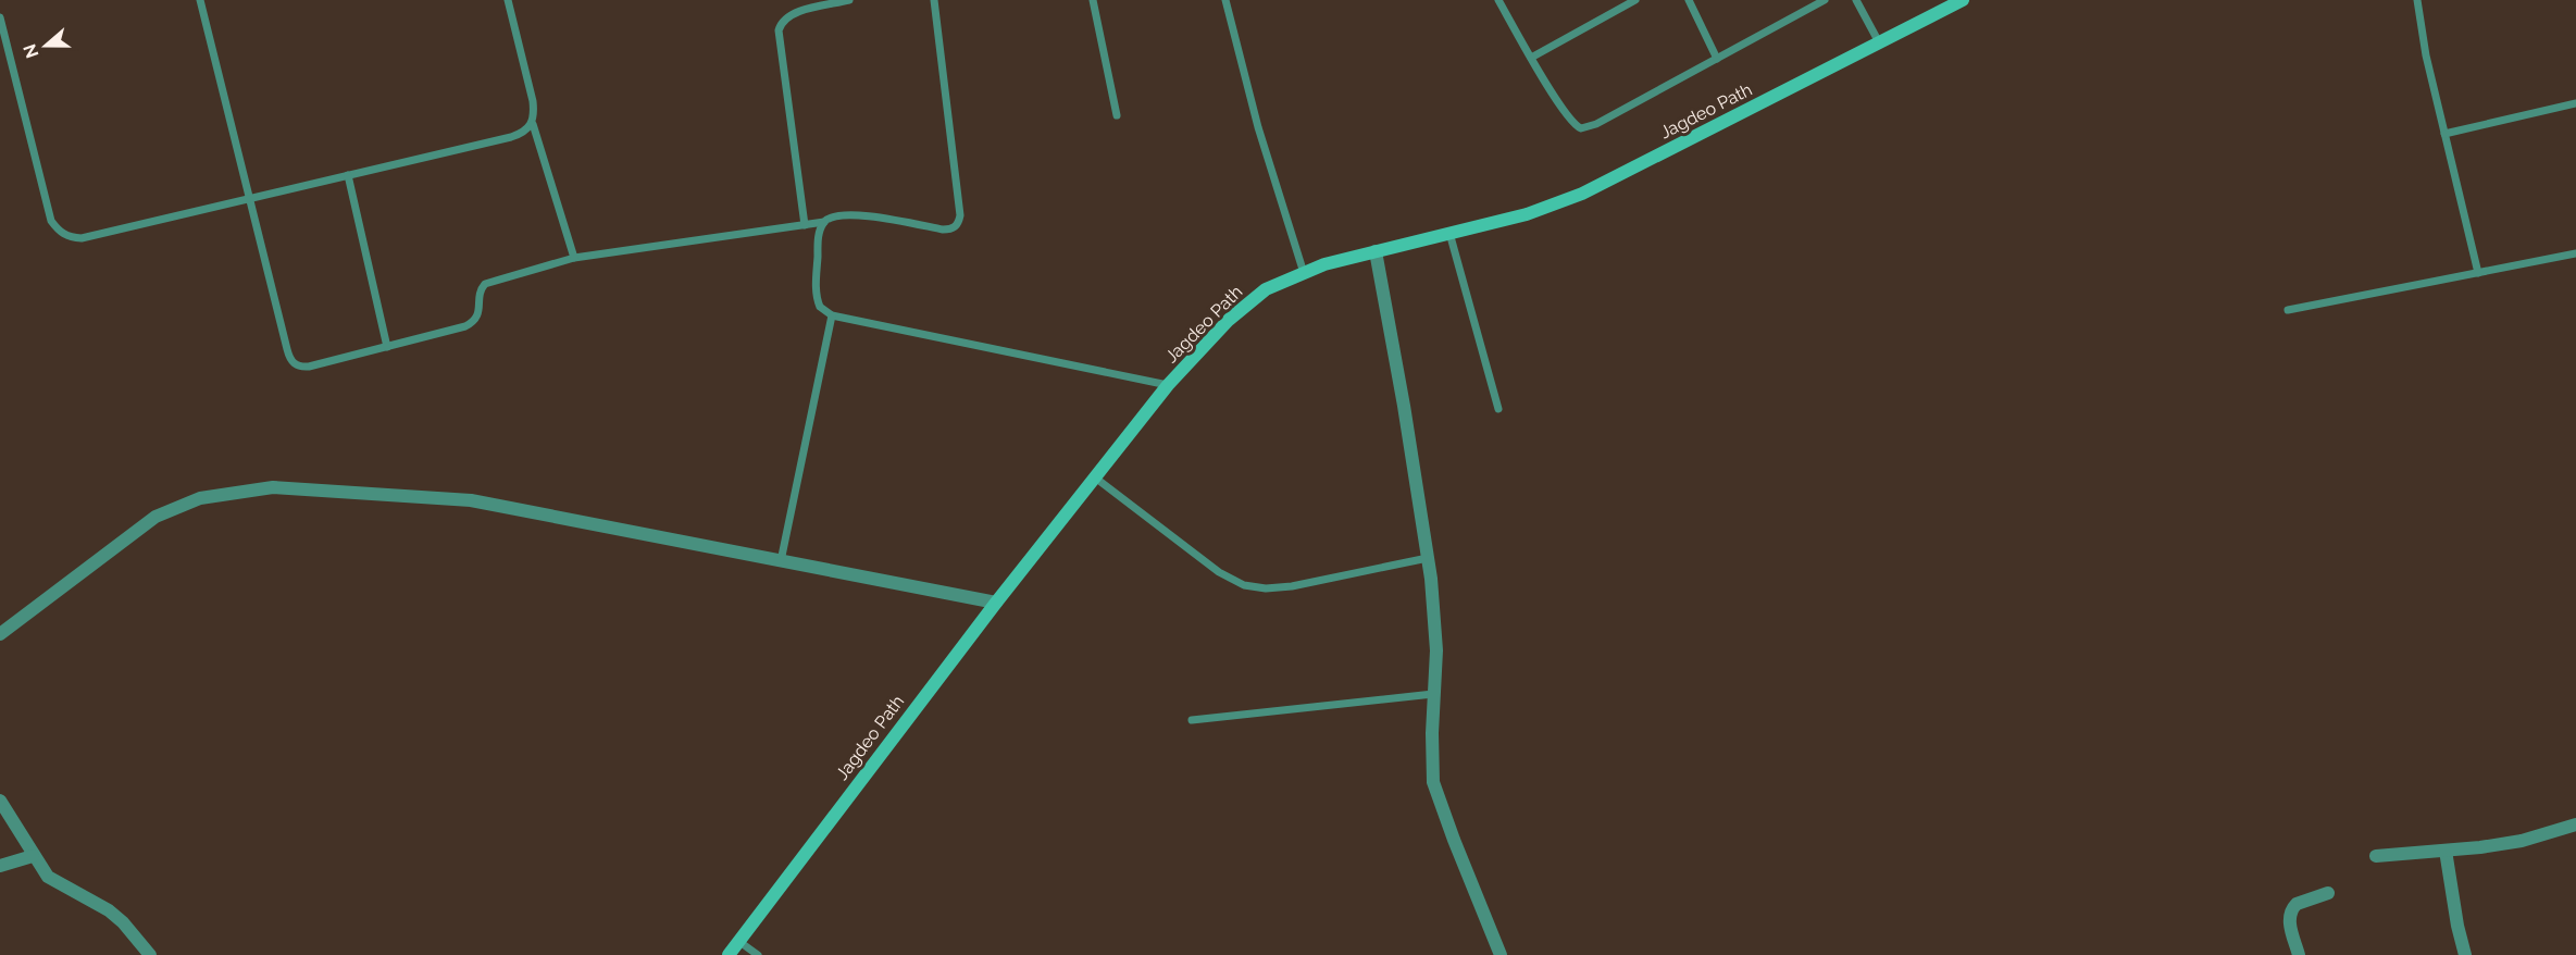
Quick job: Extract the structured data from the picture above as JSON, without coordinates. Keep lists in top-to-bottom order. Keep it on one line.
{"streets":{"main road":["Jagdeo Path"]},"north":"left"}
